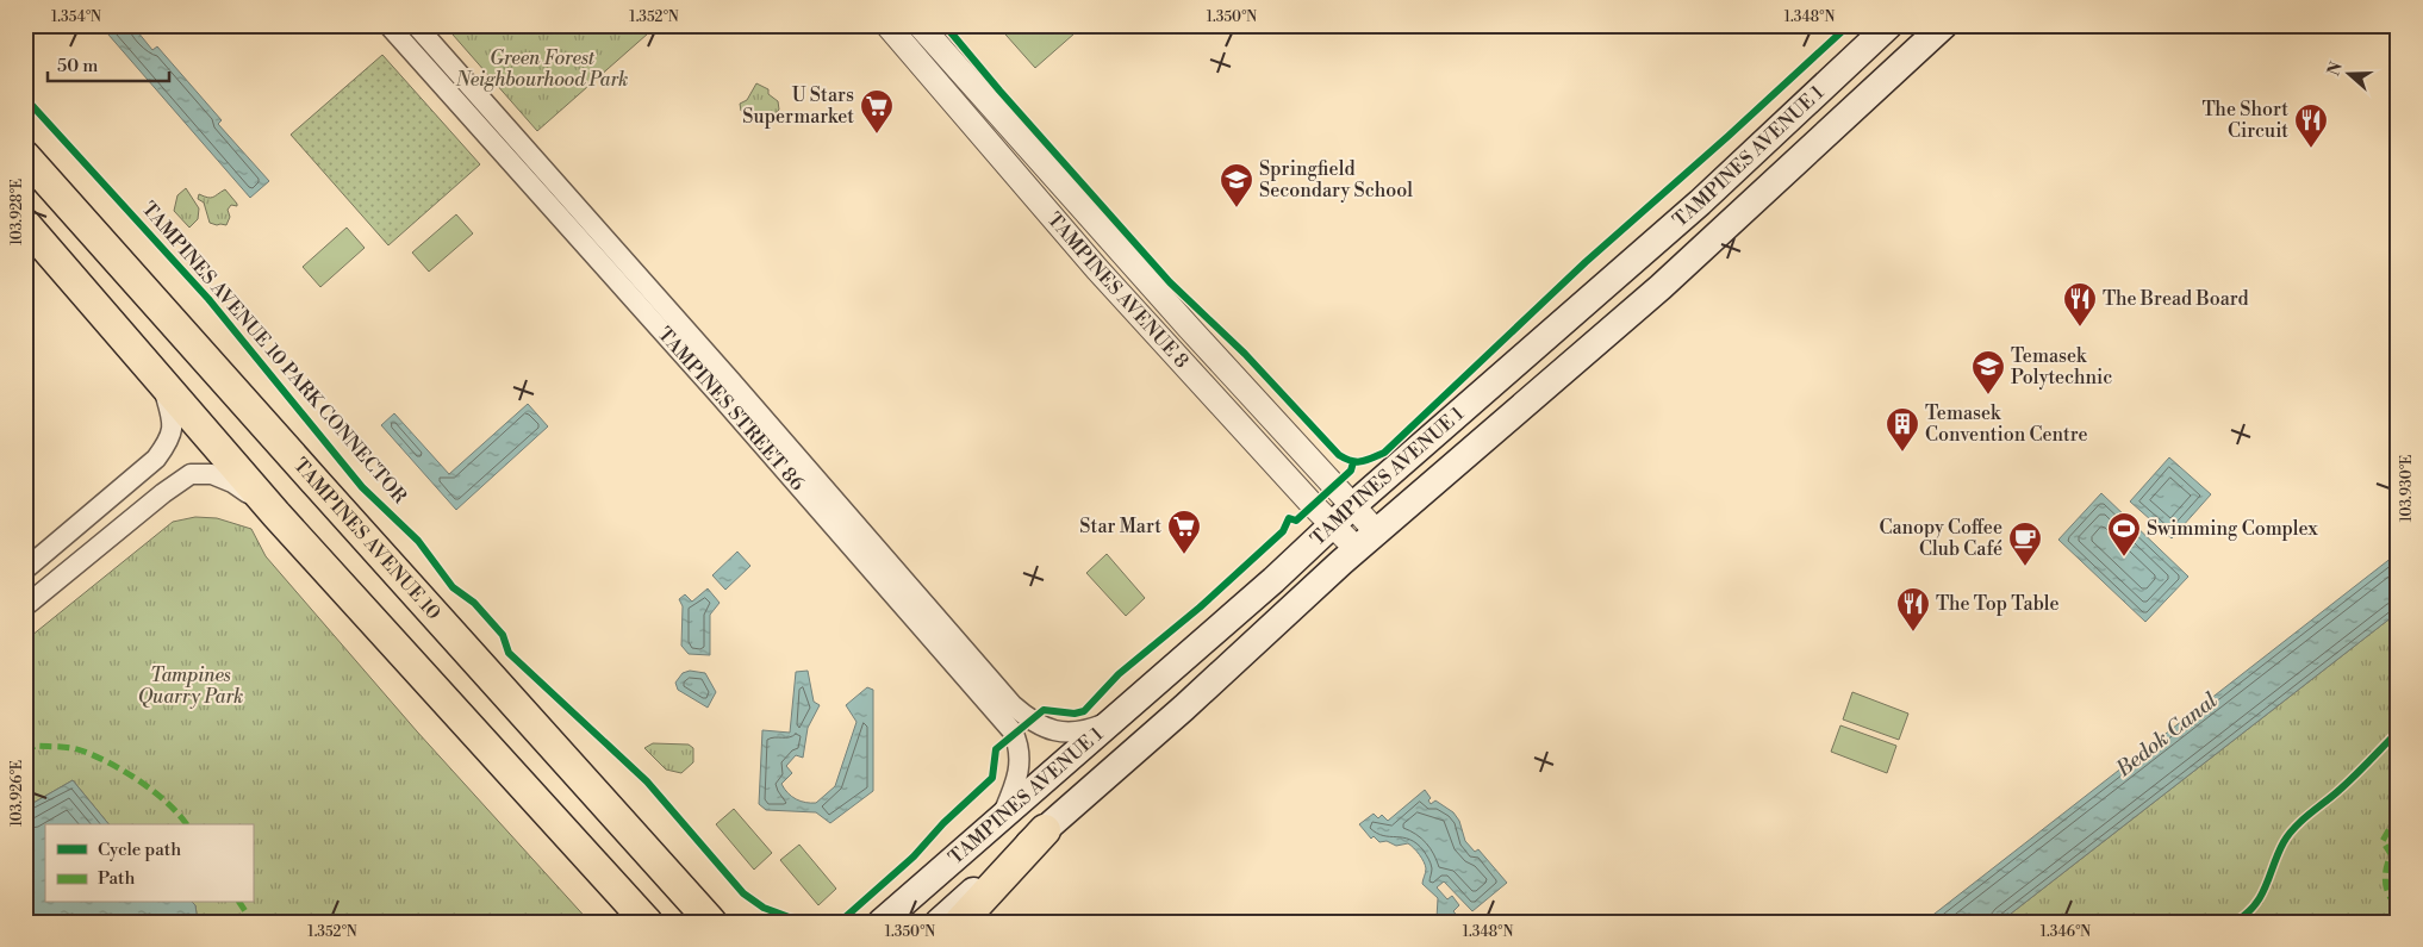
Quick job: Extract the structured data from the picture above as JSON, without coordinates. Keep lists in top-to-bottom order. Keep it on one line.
{"streets":{"main road":["TAMPINES AVENUE 1","TAMPINES AVENUE 10"],"street":["TAMPINES AVENUE 8","TAMPINES STREET 86"],"cycle path":["TAMPINES AVENUE 10 PARK CONNECTOR"]},"crossings":[["TAMPINES AVENUE 1","TAMPINES AVENUE 8"],["TAMPINES AVENUE 1","TAMPINES STREET 86"]],"water":["Bedok Canal"],"parks":["Green Forest Neighbourhood Park","Tampines Quarry Park"],"places":{"supermarket":["U Stars Supermarket","Star Mart"],"restaurant":["The Short Circuit","The Bread Board","The Top Table"],"school or university":["Springfield Secondary School","Temasek Polytechnic"],"building":["Temasek Convention Centre"],"sports":["Swimming Complex"],"cafe":["Canopy Coffee Club Café"]},"legend":["Cycle path","Path"],"scale_bar":"50 m","north":"left","coordinates":["1.354°N","1.352°N","1.350°N","1.348°N","103.928°E","103.930°E","103.926°E","1.346°N"]}
